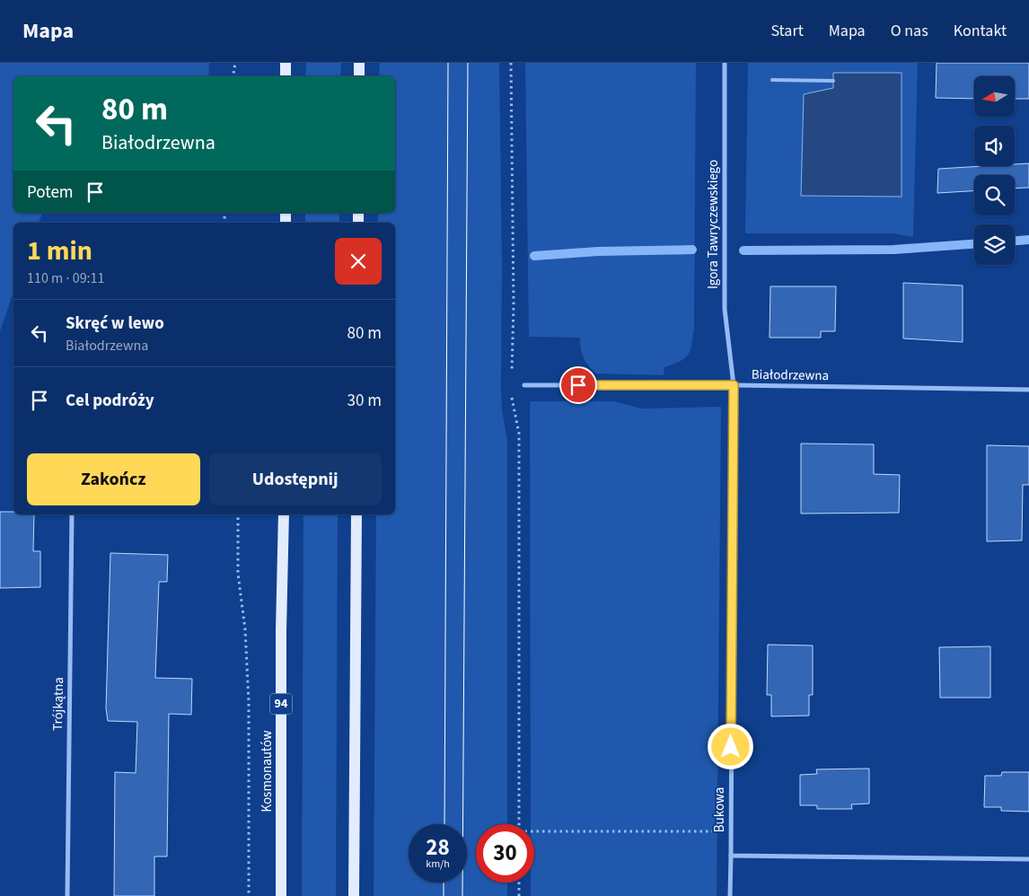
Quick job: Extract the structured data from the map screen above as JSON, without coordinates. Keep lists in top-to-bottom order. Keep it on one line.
{"streets":{"main road":["94","Kosmonautów"],"street":["Igora Tawryczewskiego","Białodrzewna","Trójkątna","Bukowa"]},"crossings":[["Igora Tawryczewskiego","Białodrzewna"],["Igora Tawryczewskiego","Bukowa"],["Białodrzewna","Bukowa"]],"north":"left","page":{"header":"Mapa","nav":["Start","Mapa","O nas","Kontakt"],"turn":["80 m","Białodrzewna"],"then":"Potem","heading":["1 min","110 m · 09:11"],"list":[{"name":"Skręć w lewo","note":"Białodrzewna","value":"80 m"},{"name":"Cel podróży","value":"30 m"}],"buttons":["Zakończ","Udostępnij"],"speed":"28 km/h","limit":"30"}}
